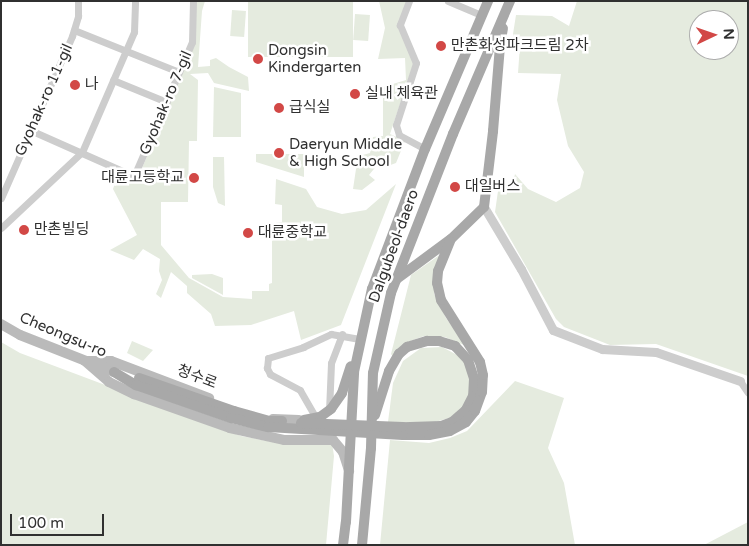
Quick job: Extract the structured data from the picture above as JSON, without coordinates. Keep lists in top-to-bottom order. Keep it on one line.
{"streets":{"main road":["Dalgubeol-daero","Cheongsu-ro","청수로"],"street":["Gyohak-ro 11-gil","Gyohak-ro 7-gil"]},"crossings":[["Gyohak-ro 11-gil","Gyohak-ro 7-gil"],["Cheongsu-ro","청수로"]],"places":["만촌화성파크드림 2차","Dongsin Kindergarten","나","실내 체육관","급식실","Daeryun Middle & High School","대륜고등학교","대일버스","만촌빌딩","대륜중학교"],"scale_bar":"100 m","north":"right"}
